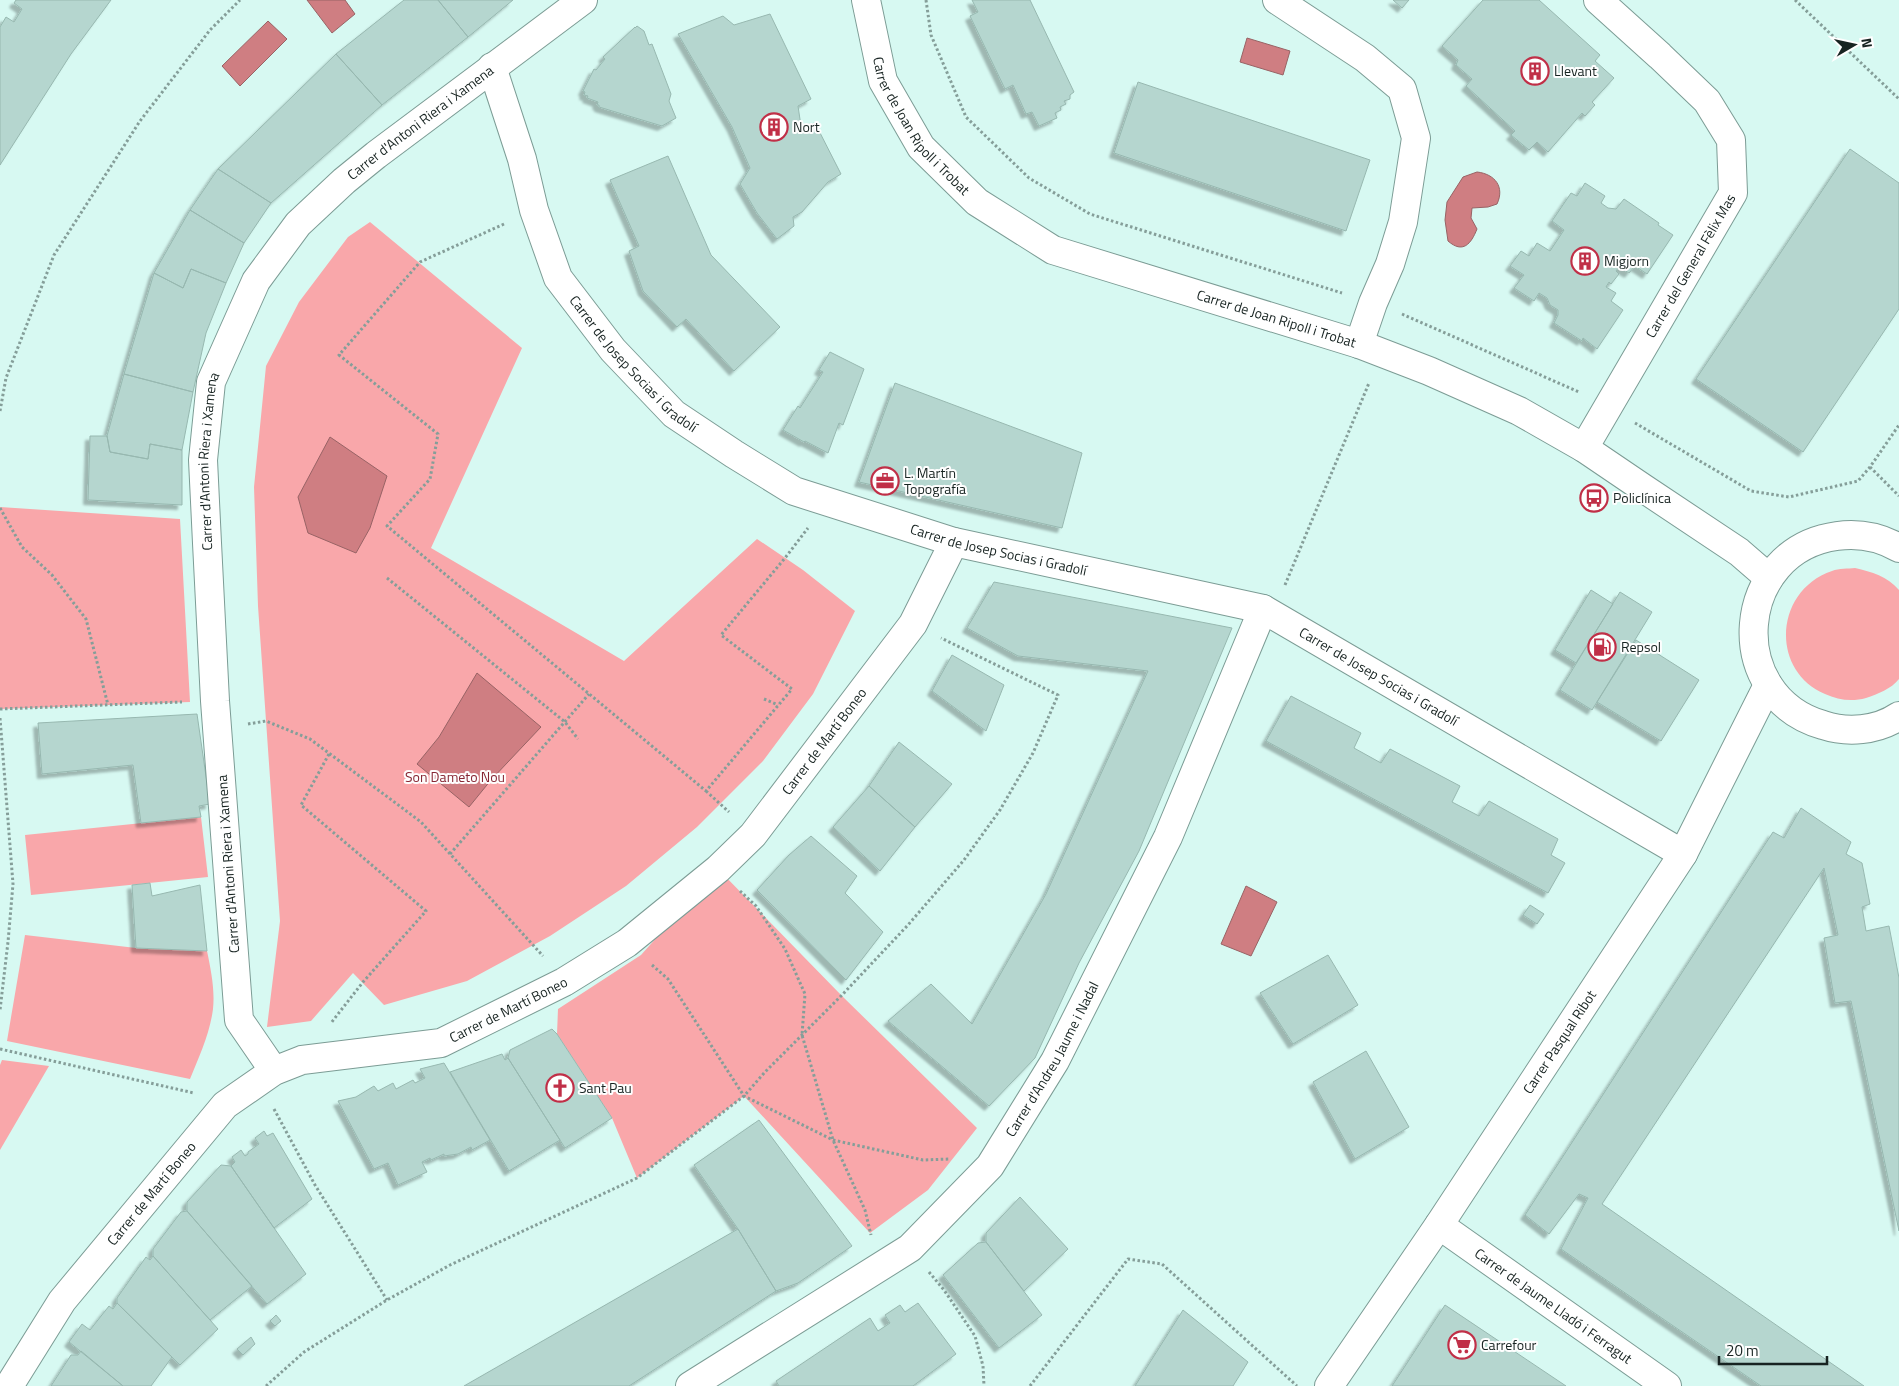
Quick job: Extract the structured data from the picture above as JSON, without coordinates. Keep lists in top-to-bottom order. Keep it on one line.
{"streets":{"street":["Carrer d'Antoni Riera i Xamena","Carrer de Joan Ripoll i Trobat","Carrer del General Fèlix Mas","Carrer de Josep Socias i Gradolí","Carrer de Martí Boneo","Carrer Pasqual Ribot","Carrer d'Andreu Jaume i Nadal","Carrer de Jaume Lladó i Ferragut"]},"crossings":[["Carrer d'Antoni Riera i Xamena","Carrer de Josep Socias i Gradolí"],["Carrer d'Antoni Riera i Xamena","Carrer de Martí Boneo"],["Carrer de Joan Ripoll i Trobat","Carrer del General Fèlix Mas"],["Carrer de Josep Socias i Gradolí","Carrer de Martí Boneo"],["Carrer de Josep Socias i Gradolí","Carrer Pasqual Ribot"],["Carrer de Josep Socias i Gradolí","Carrer d'Andreu Jaume i Nadal"],["Carrer Pasqual Ribot","Carrer de Jaume Lladó i Ferragut"]],"parks":["Son Dameto Nou"],"places":{"building":["Llevant","Nort","Migjorn"],"office":["L. Martín Topografía"],"bus stop":["Policlínica"],"fuel station":["Repsol"],"church":["Sant Pau"],"supermarket":["Carrefour"]},"scale_bar":"20 m","north":"right"}
